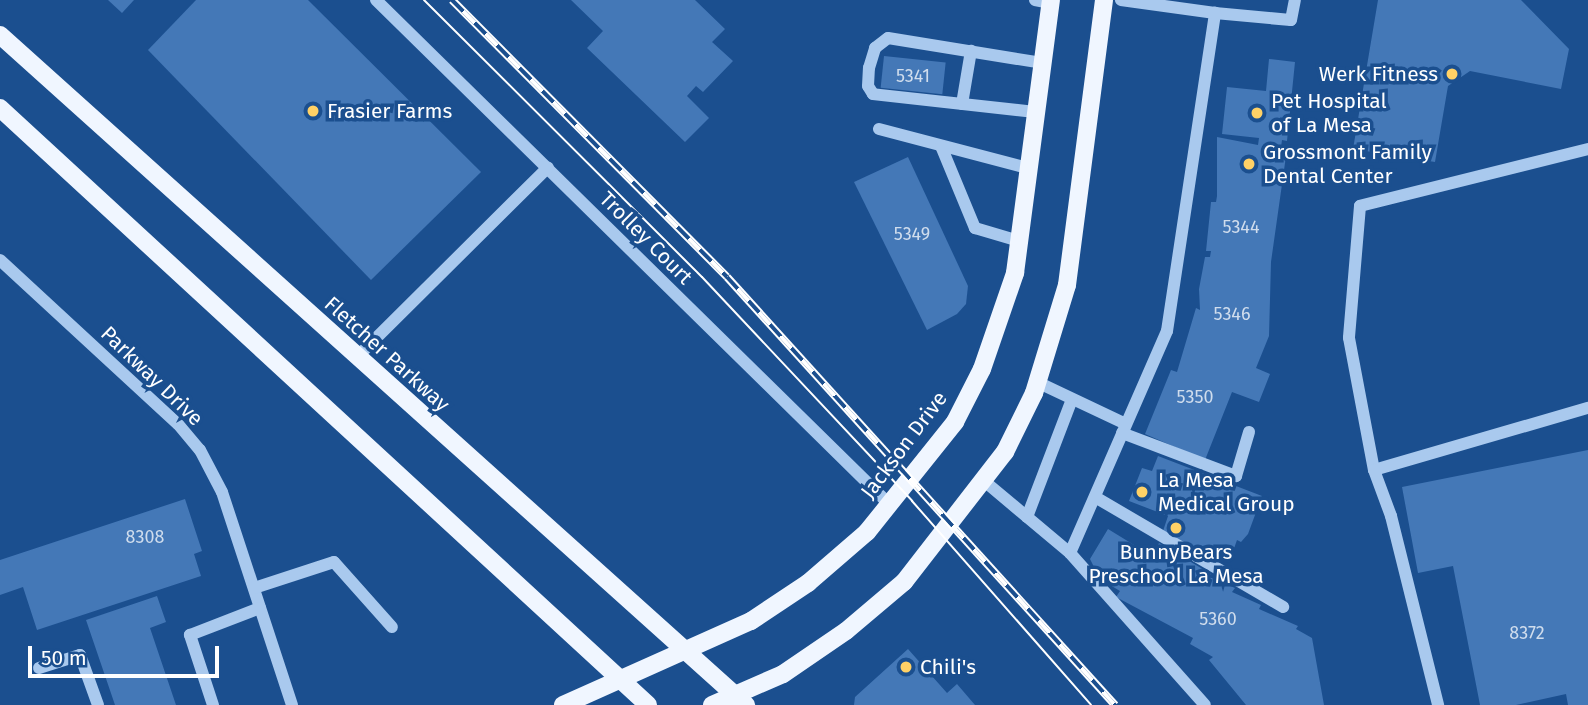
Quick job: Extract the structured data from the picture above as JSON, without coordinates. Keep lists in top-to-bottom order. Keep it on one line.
{"streets":{"main road":["Fletcher Parkway","Jackson Drive"],"street":["Trolley Court","Parkway Drive"]},"crossings":[["Trolley Court","Jackson Drive"],["Fletcher Parkway","Jackson Drive"]],"places":["Werk Fitness","Frasier Farms","Pet Hospital of La Mesa","Grossmont Family Dental Center","La Mesa Medical Group","BunnyBears Preschool La Mesa","Chili's"],"house_numbers":["5341","5344","5349","5346","5350","8308","5360","8372"],"scale_bar":"50 m"}
